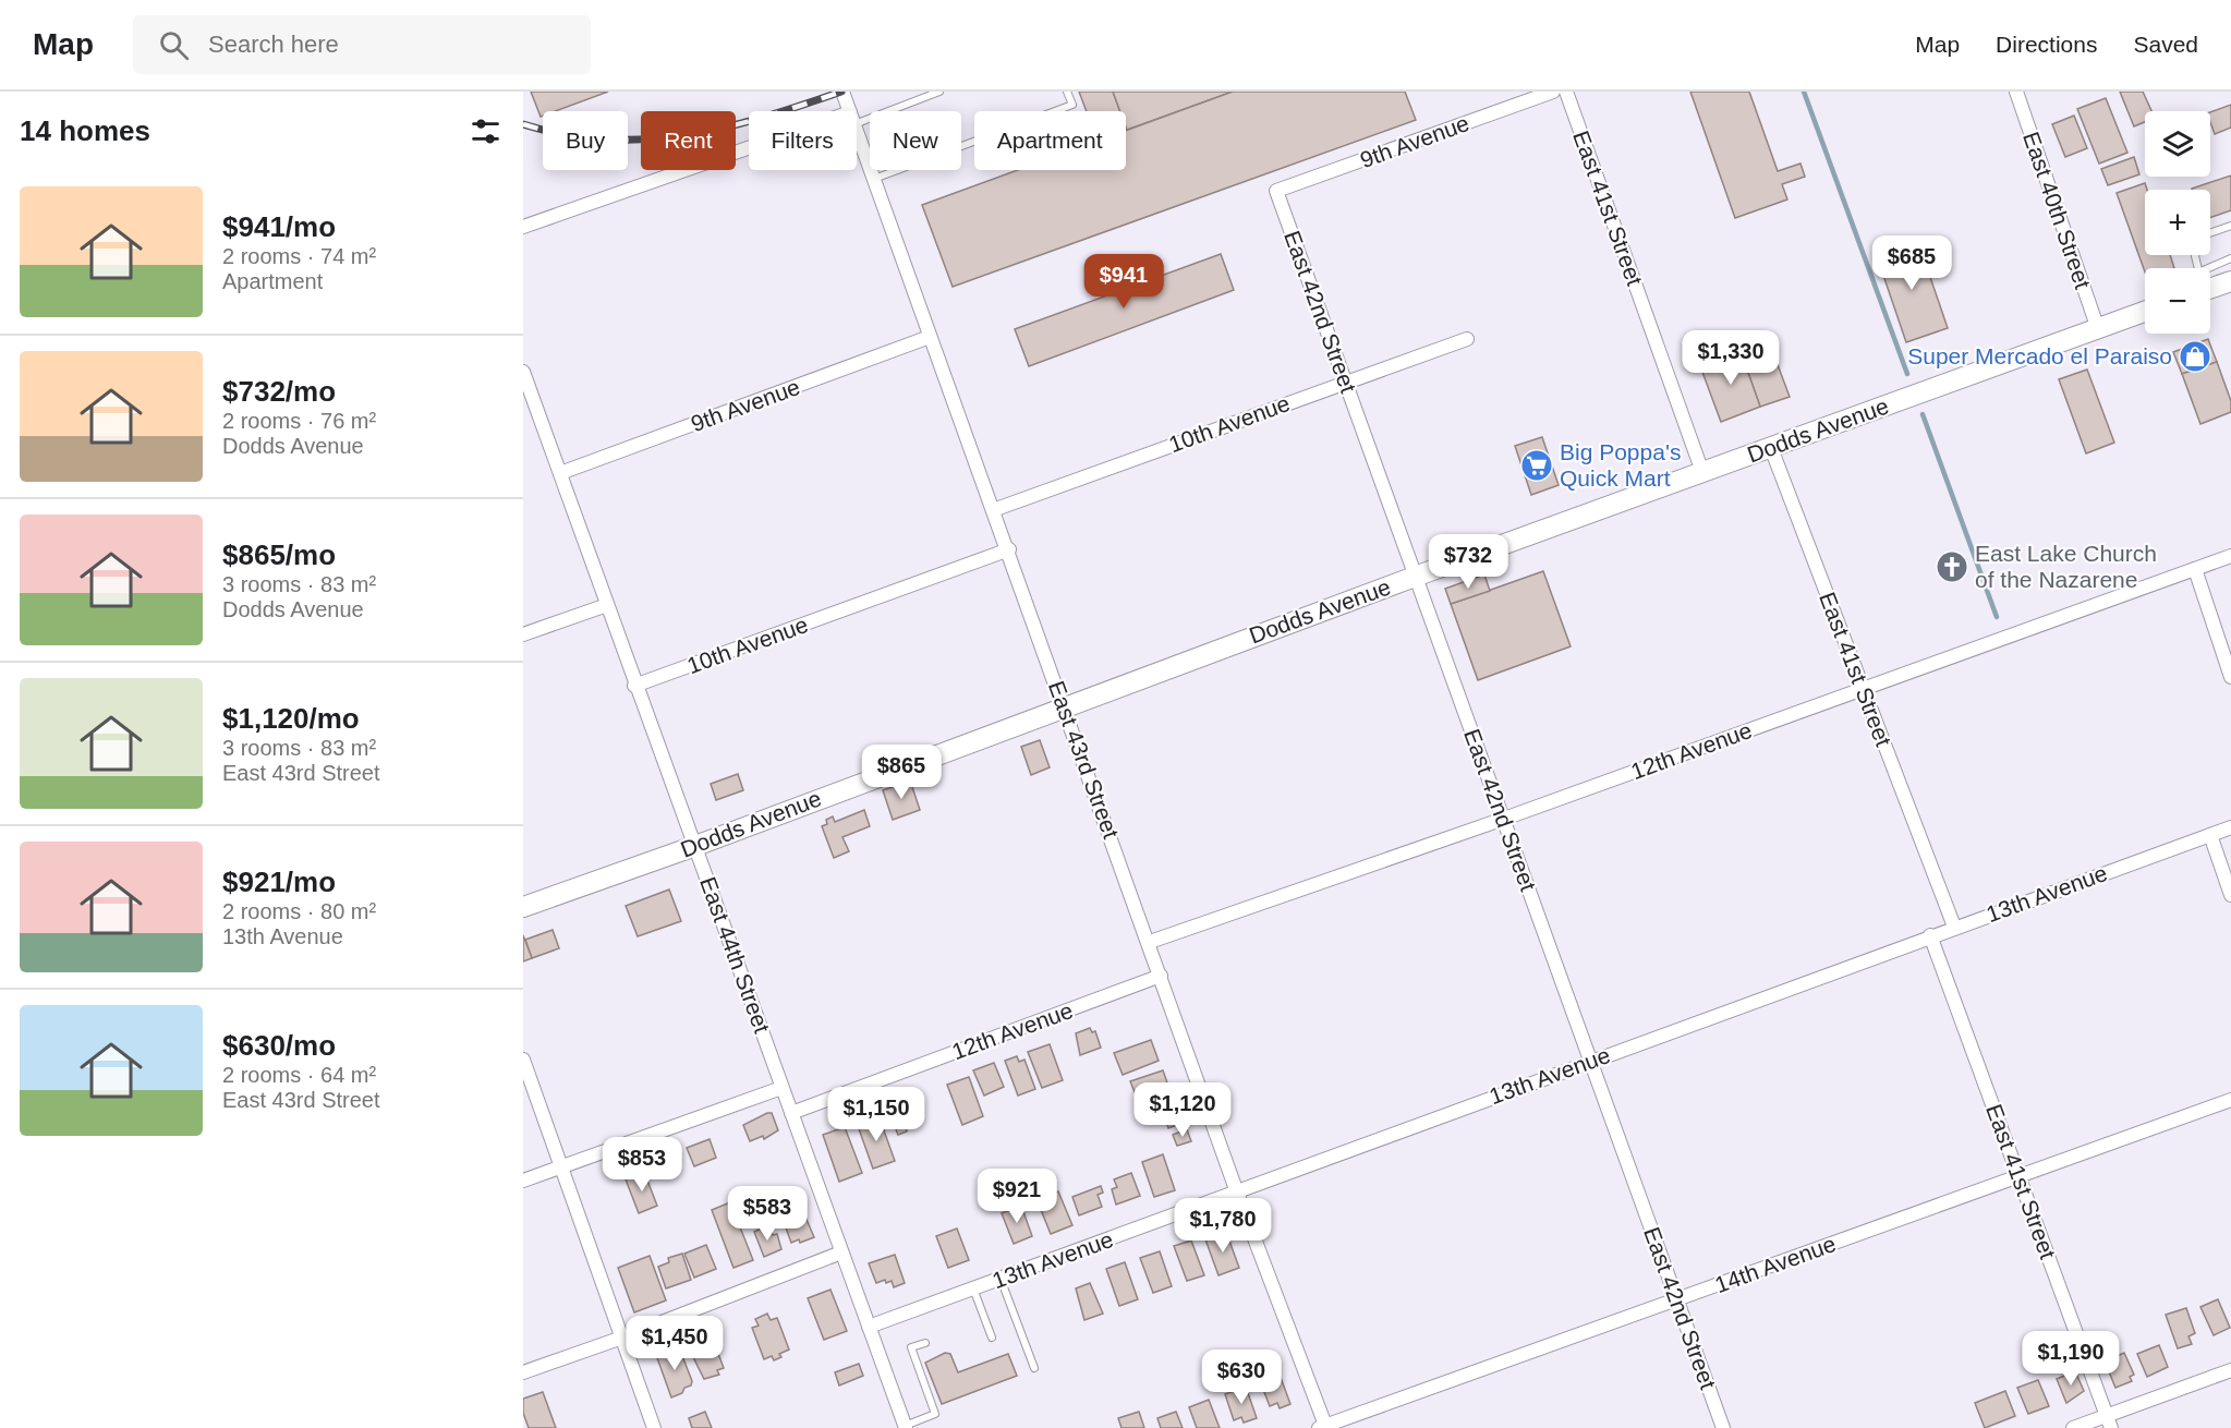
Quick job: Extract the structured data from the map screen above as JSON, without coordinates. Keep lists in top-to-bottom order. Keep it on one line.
{"streets":{"street":["9th Avenue","East 41st Street","East 40th Street","East 42nd Street","10th Avenue","Dodds Avenue","12th Avenue","East 43rd Street","13th Avenue","East 44th Street","14th Avenue"]},"crossings":[["9th Avenue","East 42nd Street"],["9th Avenue","East 43rd Street"],["9th Avenue","East 44th Street"],["East 41st Street","Dodds Avenue"],["East 41st Street","12th Avenue"],["East 41st Street","13th Avenue"],["East 41st Street","14th Avenue"],["East 40th Street","Dodds Avenue"],["East 42nd Street","10th Avenue"],["East 42nd Street","Dodds Avenue"],["East 42nd Street","12th Avenue"],["East 42nd Street","13th Avenue"],["East 42nd Street","14th Avenue"],["10th Avenue","East 43rd Street"],["10th Avenue","East 44th Street"],["Dodds Avenue","East 43rd Street"],["Dodds Avenue","East 44th Street"],["12th Avenue","East 43rd Street"],["12th Avenue","East 44th Street"],["East 43rd Street","13th Avenue"],["East 43rd Street","14th Avenue"],["13th Avenue","East 44th Street"]],"places":{"shop":["Super Mercado el Paraiso"],"supermarket":["Big Poppa's Quick Mart"],"church":["East Lake Church of the Nazarene"]},"page":{"header":"Map","search":"Search here","nav":["Map","Directions","Saved"],"heading":"14 homes","map_buttons":["+","−"],"chip":["Buy","Rent","Filters","New","Apartment"],"list":[{"name":"$941/mo","note":"2 rooms · 74 m² · Apartment"},{"name":"$732/mo","note":"2 rooms · 76 m² · Dodds Avenue"},{"name":"$865/mo","note":"3 rooms · 83 m² · Dodds Avenue"},{"name":"$1,120/mo","note":"3 rooms · 83 m² · East 43rd Street"},{"name":"$921/mo","note":"2 rooms · 80 m² · 13th Avenue"},{"name":"$630/mo","note":"2 rooms · 64 m² · East 43rd Street"}],"price":["$685","$941","$1,330","$732","$865","$1,120","$1,150","$853","$921","$583","$1,780","$1,450","$1,190","$630"]}}
